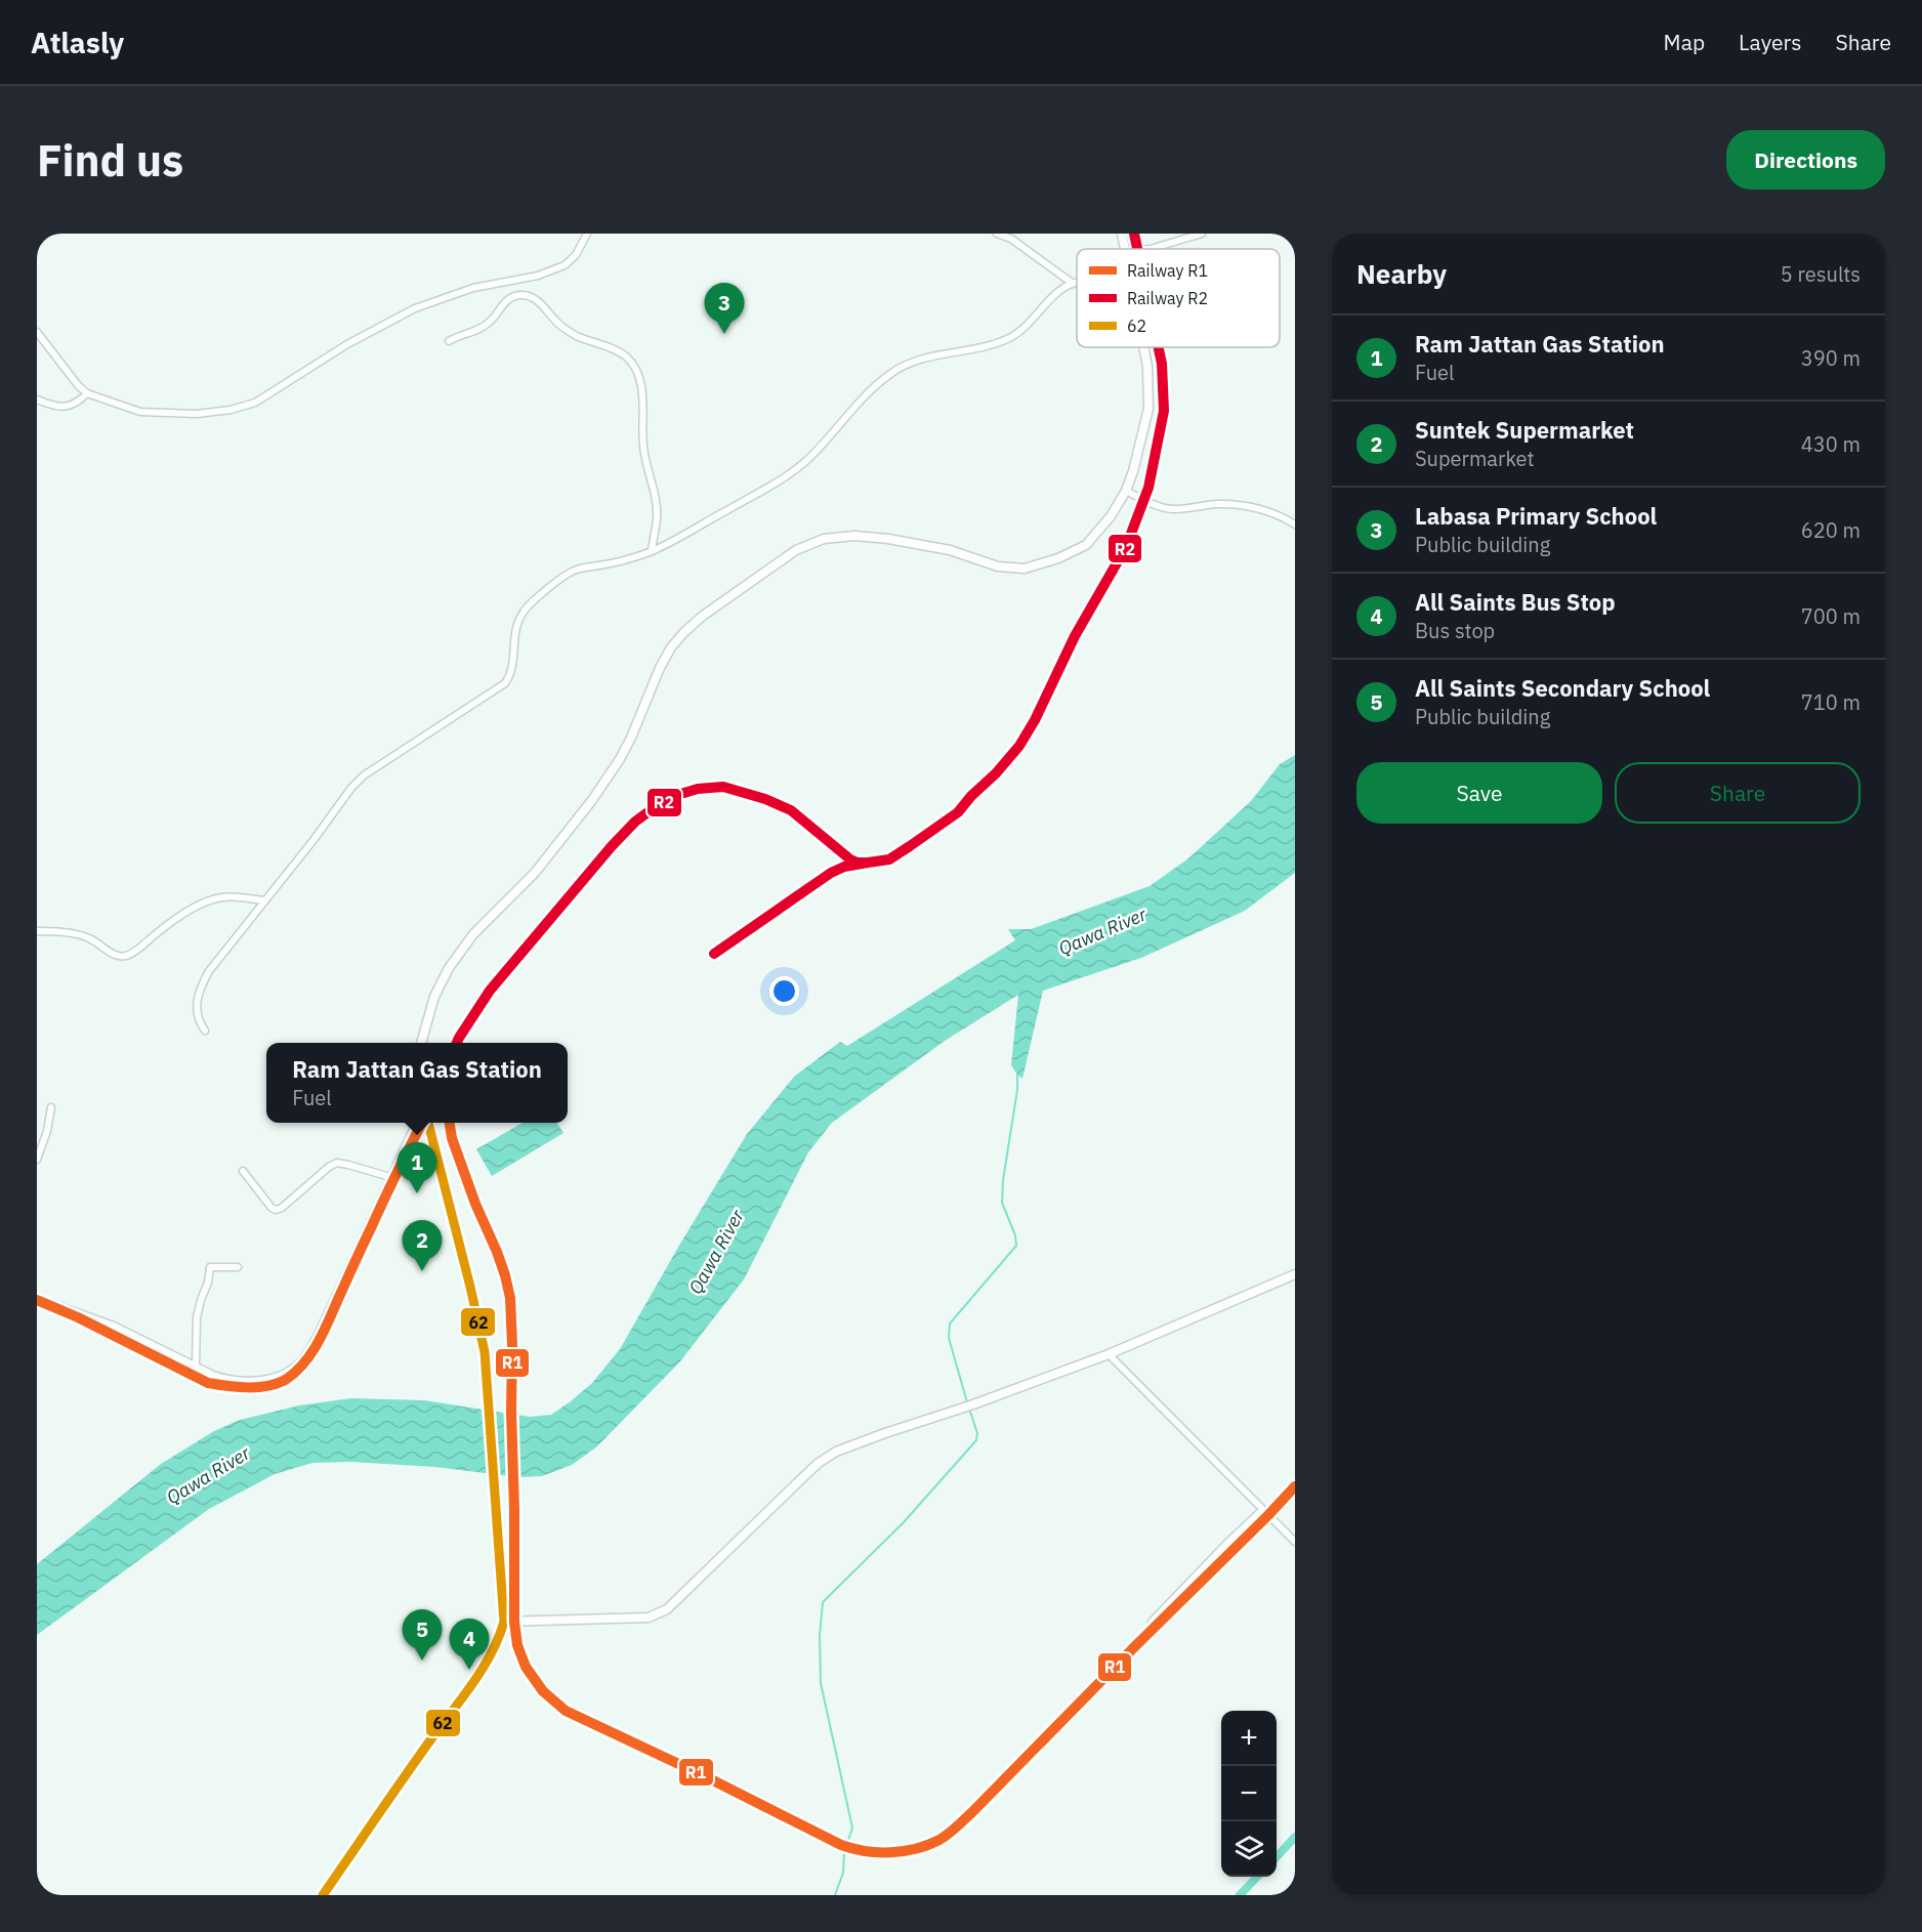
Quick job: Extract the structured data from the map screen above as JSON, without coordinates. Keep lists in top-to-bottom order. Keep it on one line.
{"water":["Qawa River"],"lines":["rail line R2","rail line R1","transit line 62"],"legend":["Railway R1","Railway R2","62"],"page":{"header":"Atlasly","nav":["Map","Layers","Share"],"buttons":["Directions",["Save","Share"]],"title":"Find us","heading":["Nearby","5 results"],"pins":["3","1","2","5","4"],"list":[{"mark":"1","name":"Ram Jattan Gas Station","note":"Fuel","value":"390 m"},{"mark":"2","name":"Suntek Supermarket","note":"Supermarket","value":"430 m"},{"mark":"3","name":"Labasa Primary School","note":"Public building","value":"620 m"},{"mark":"4","name":"All Saints Bus Stop","note":"Bus stop","value":"700 m"},{"mark":"5","name":"All Saints Secondary School","note":"Public building","value":"710 m"}],"popup":["Ram Jattan Gas Station","Fuel"],"map_buttons":["+","−"]}}
